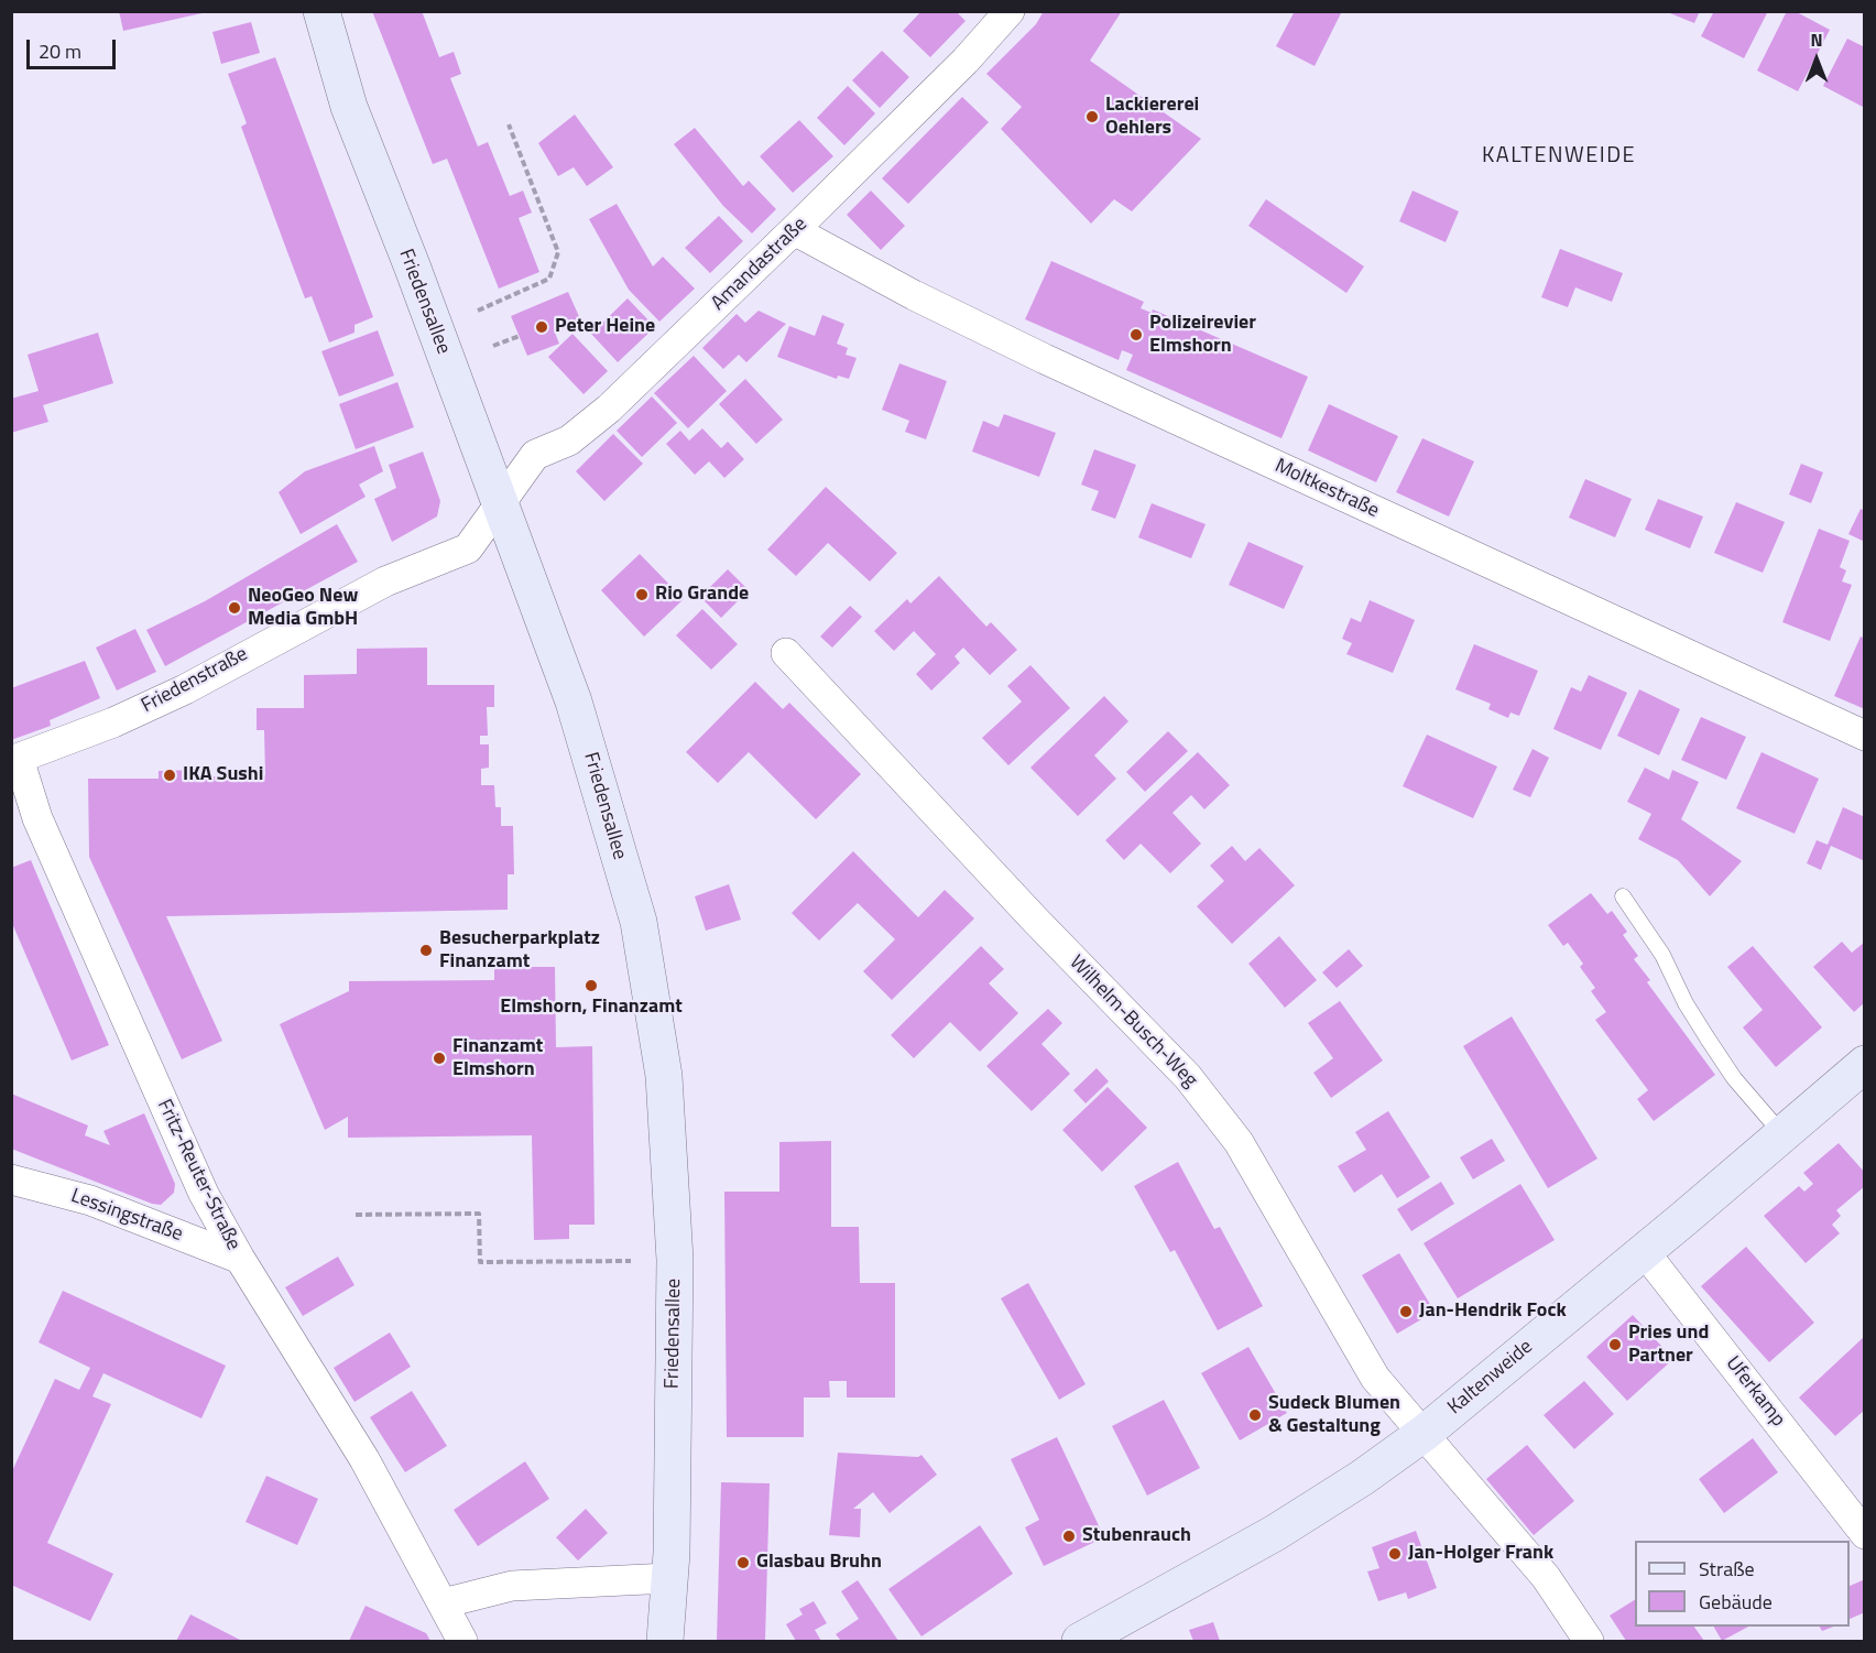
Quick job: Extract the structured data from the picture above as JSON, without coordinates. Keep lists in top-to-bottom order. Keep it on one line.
{"streets":{"main road":["Friedensallee","Kaltenweide"],"street":["Amandastraße","Moltkestraße","Friedenstraße","Wilhelm-Busch-Weg","Fritz-Reuter-Straße","Lessingstraße","Uferkamp"]},"crossings":[["Amandastraße","Friedensallee"],["Amandastraße","Moltkestraße"],["Amandastraße","Friedenstraße"],["Friedensallee","Friedenstraße"],["Friedenstraße","Fritz-Reuter-Straße"],["Wilhelm-Busch-Weg","Kaltenweide"],["Fritz-Reuter-Straße","Lessingstraße"],["Kaltenweide","Uferkamp"]],"districts":["KALTENWEIDE"],"places":["Lackiererei Oehlers","Peter Heine","Polizeirevier Elmshorn","Rio Grande","NeoGeo New Media GmbH","IKA Sushi","Besucherparkplatz Finanzamt","Elmshorn, Finanzamt","Finanzamt Elmshorn","Jan-Hendrik Fock","Pries und Partner","Sudeck Blumen & Gestaltung","Stubenrauch","Jan-Holger Frank","Glasbau Bruhn"],"legend":["Straße","Gebäude"],"scale_bar":"20 m","north":"top"}
